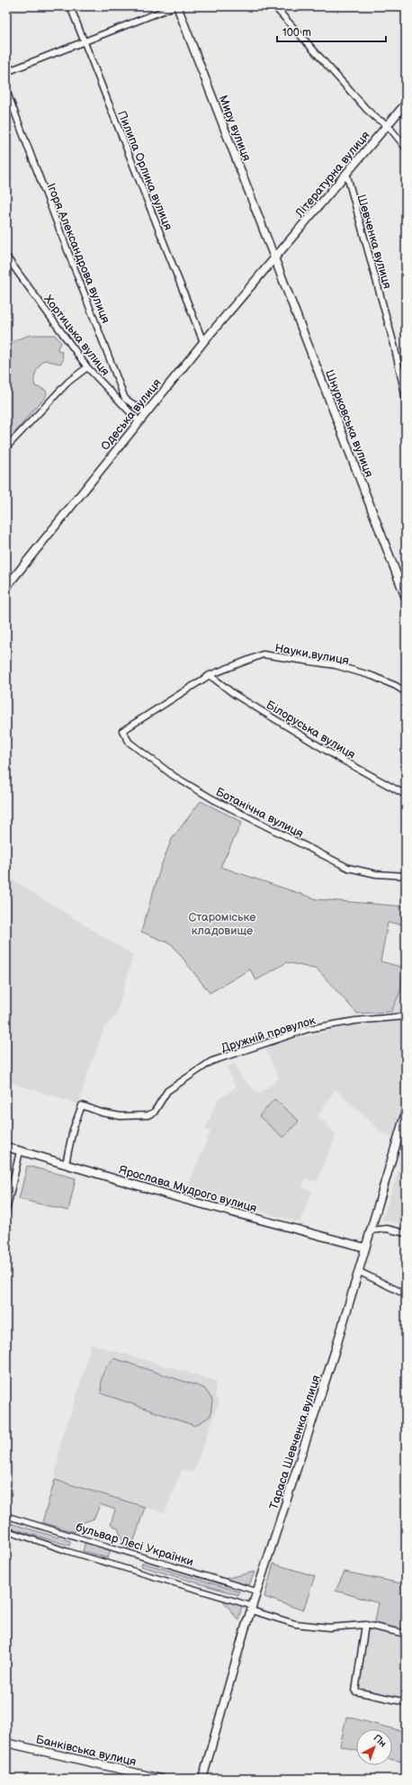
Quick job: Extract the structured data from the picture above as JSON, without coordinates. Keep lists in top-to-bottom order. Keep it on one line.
{"streets":{"street":["Миру вулиця","Пилипа Орлика вулиця","Літературна вулиця","Шевченка вулиця","Ігоря Александрова вулиця","Хортицька вулиця","Одеська вулиця","Шнурковська вулиця","Науки вулиця","Білоруська вулиця","Ботанічна вулиця","Дружній провулок","Ярослава Мудрого вулиця","Тараса Шевченка вулиця","бульвар Лесі Українки","Банківська вулиця"]},"crossings":[["Миру вулиця","Літературна вулиця"],["Миру вулиця","Одеська вулиця"],["Миру вулиця","Шнурковська вулиця"],["Пилипа Орлика вулиця","Одеська вулиця"],["Літературна вулиця","Шевченка вулиця"],["Літературна вулиця","Одеська вулиця"],["Літературна вулиця","Шнурковська вулиця"],["Ігоря Александрова вулиця","Одеська вулиця"],["Хортицька вулиця","Одеська вулиця"],["Одеська вулиця","Шнурковська вулиця"],["Науки вулиця","Білоруська вулиця"],["Науки вулиця","Ботанічна вулиця"],["Дружній провулок","Ярослава Мудрого вулиця"],["Ярослава Мудрого вулиця","Тараса Шевченка вулиця"],["Тараса Шевченка вулиця","бульвар Лесі Українки"]],"parks":["Староміське кладовище"],"scale_bar":"100 m","north":"top right"}
